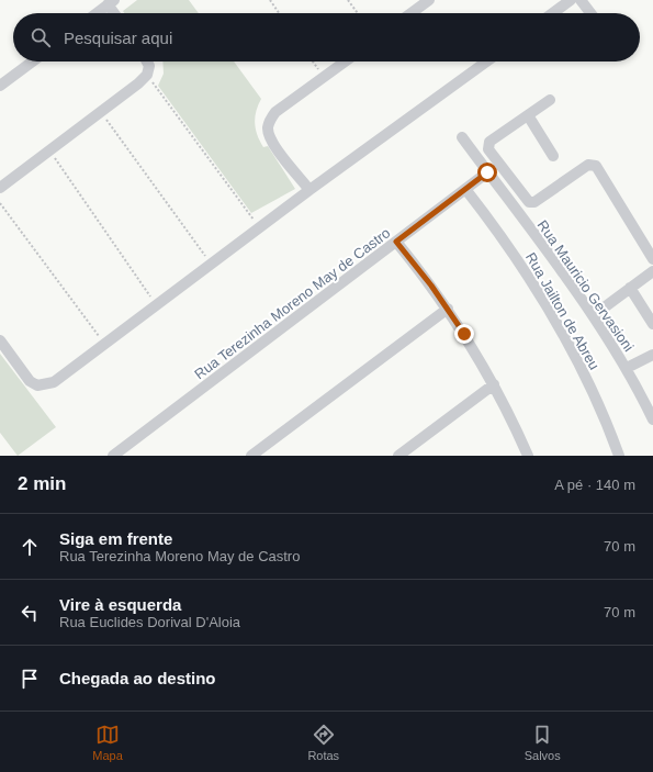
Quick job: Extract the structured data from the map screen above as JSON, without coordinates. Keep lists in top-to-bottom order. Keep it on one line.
{"streets":{"street":["Rua Mauricio Gervasioni","Rua Terezinha Moreno May de Castro","Rua Jailton de Abreu"]},"crossings":[["Rua Mauricio Gervasioni","Rua Terezinha Moreno May de Castro"],["Rua Terezinha Moreno May de Castro","Rua Jailton de Abreu"]],"page":{"search":"Pesquisar aqui","heading":["2 min","A pé · 140 m"],"list":[["Siga em frente","Rua Terezinha Moreno May de Castro","70 m"],["Vire à esquerda","Rua Euclides Dorival D'Aloia","70 m"],"Chegada ao destino"],"nav":["Mapa","Rotas","Salvos"]}}
